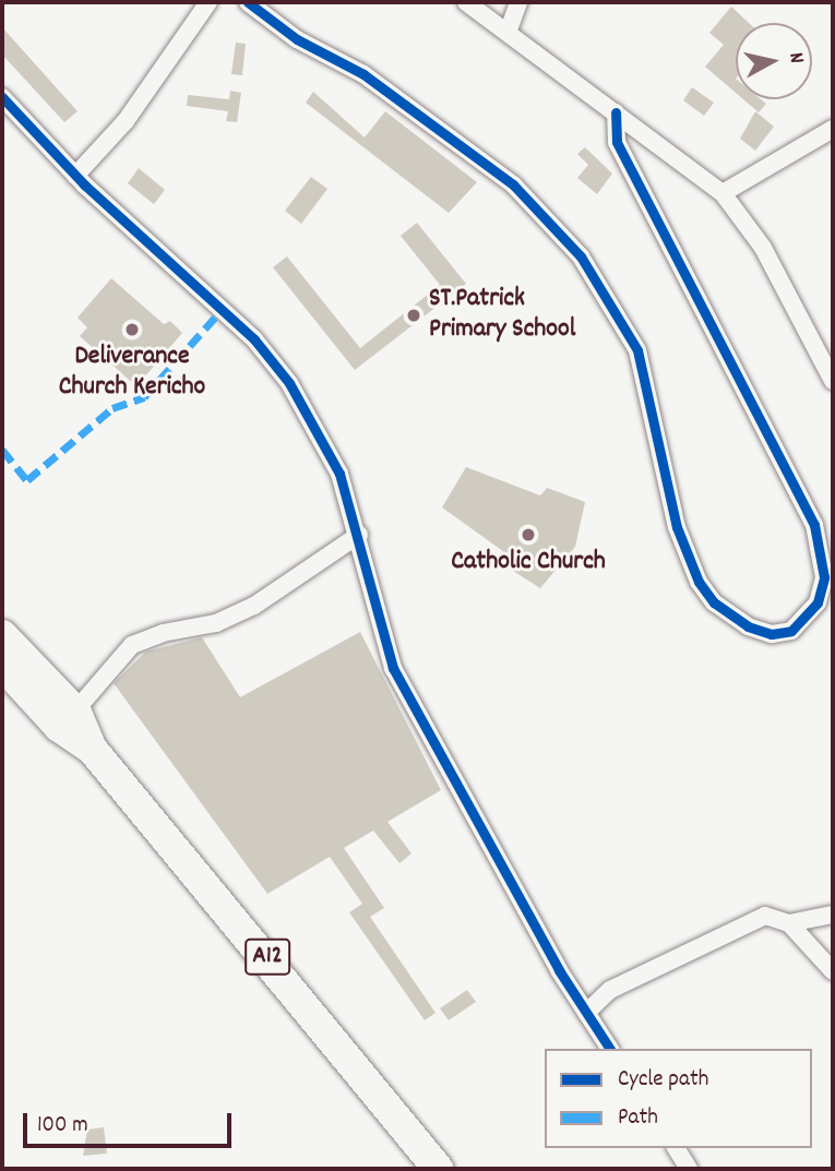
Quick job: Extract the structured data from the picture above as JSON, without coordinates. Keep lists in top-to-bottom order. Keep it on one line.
{"streets":{"highway":["A12"]},"places":["ST.Patrick Primary School","Deliverance Church Kericho","Catholic Church"],"legend":["Cycle path","Path"],"scale_bar":"100 m","north":"right"}
